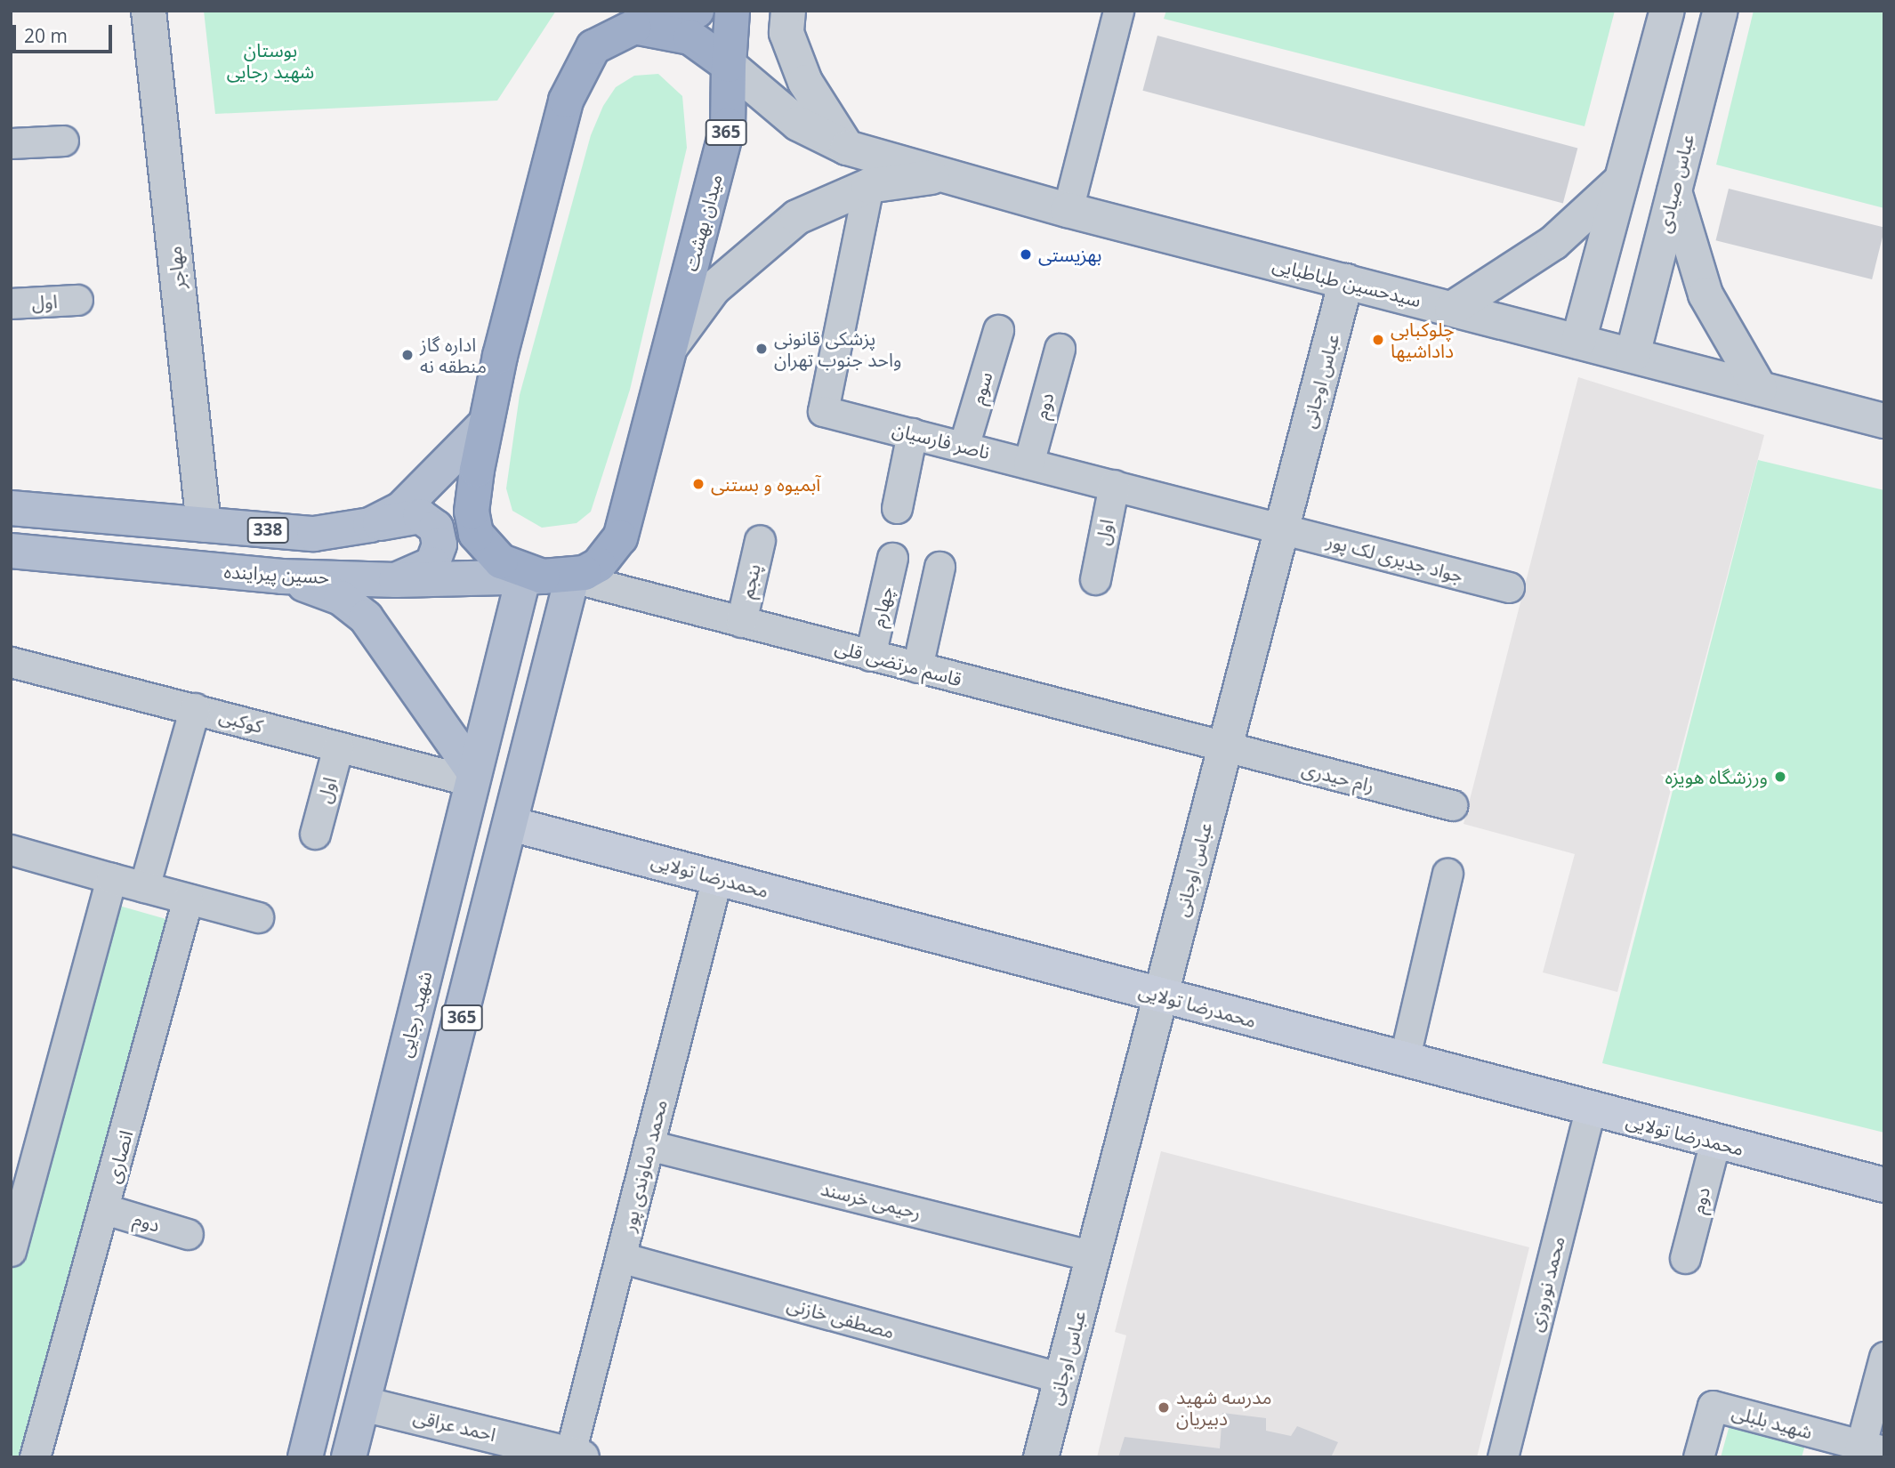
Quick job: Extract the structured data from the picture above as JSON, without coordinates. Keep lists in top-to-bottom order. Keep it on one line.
{"streets":{"highway":["365","میدان بهشت"],"main road":["338","حسین پیراینده","محمدرضا تولایی","شهید رجایی"],"street":["عباس صیادی","مهاجر","سیدحسین طباطبایی","اول","عباس اوجانی","سوم","دوم","ناصر فارسیان","جواد جدیری لک پور","پنجم","چهارم","قاسم مرتضی قلی","کوکبی","رام حیدری","انصاری","محمد دماوندی پور","رحیمی خرسند","محمد نوروزی","مصطفی خازنی","شهید بلبلی","احمد عراقی"]},"crossings":[["365","میدان بهشت"],["365","سیدحسین طباطبایی"],["365","حسین پیراینده"],["365","قاسم مرتضی قلی"],["365","محمدرضا تولایی"],["365","شهید رجایی"],["365","احمد عراقی"],["عباس صیادی","سیدحسین طباطبایی"],["میدان بهشت","سیدحسین طباطبایی"],["میدان بهشت","حسین پیراینده"],["میدان بهشت","قاسم مرتضی قلی"],["میدان بهشت","شهید رجایی"],["مهاجر","338"],["سیدحسین طباطبایی","عباس اوجانی"],["اول","ناصر فارسیان"],["اول","کوکبی"],["عباس اوجانی","ناصر فارسیان"],["عباس اوجانی","جواد جدیری لک پور"],["عباس اوجانی","قاسم مرتضی قلی"],["عباس اوجانی","رام حیدری"],["عباس اوجانی","محمدرضا تولایی"],["عباس اوجانی","رحیمی خرسند"],["عباس اوجانی","مصطفی خازنی"],["سوم","ناصر فارسیان"],["دوم","ناصر فارسیان"],["دوم","محمدرضا تولایی"],["دوم","انصاری"],["ناصر فارسیان","جواد جدیری لک پور"],["حسین پیراینده","قاسم مرتضی قلی"],["حسین پیراینده","شهید رجایی"],["پنجم","قاسم مرتضی قلی"],["چهارم","قاسم مرتضی قلی"],["قاسم مرتضی قلی","رام حیدری"],["قاسم مرتضی قلی","شهید رجایی"],["کوکبی","شهید رجایی"],["محمدرضا تولایی","محمد دماوندی پور"],["محمدرضا تولایی","محمد نوروزی"],["محمد دماوندی پور","رحیمی خرسند"],["محمد دماوندی پور","مصطفی خازنی"],["محمد دماوندی پور","احمد عراقی"]],"parks":["بوستان شهید رجایی"],"places":["بهزیستی","چلوکبابی داداشیها","پزشکی قانونی واحد جنوب تهران","اداره گاز منطقه نه","آبمیوه و بستنی","ورزشگاه هویزه","مدرسه شهید دبیریان"],"scale_bar":"20 m"}
